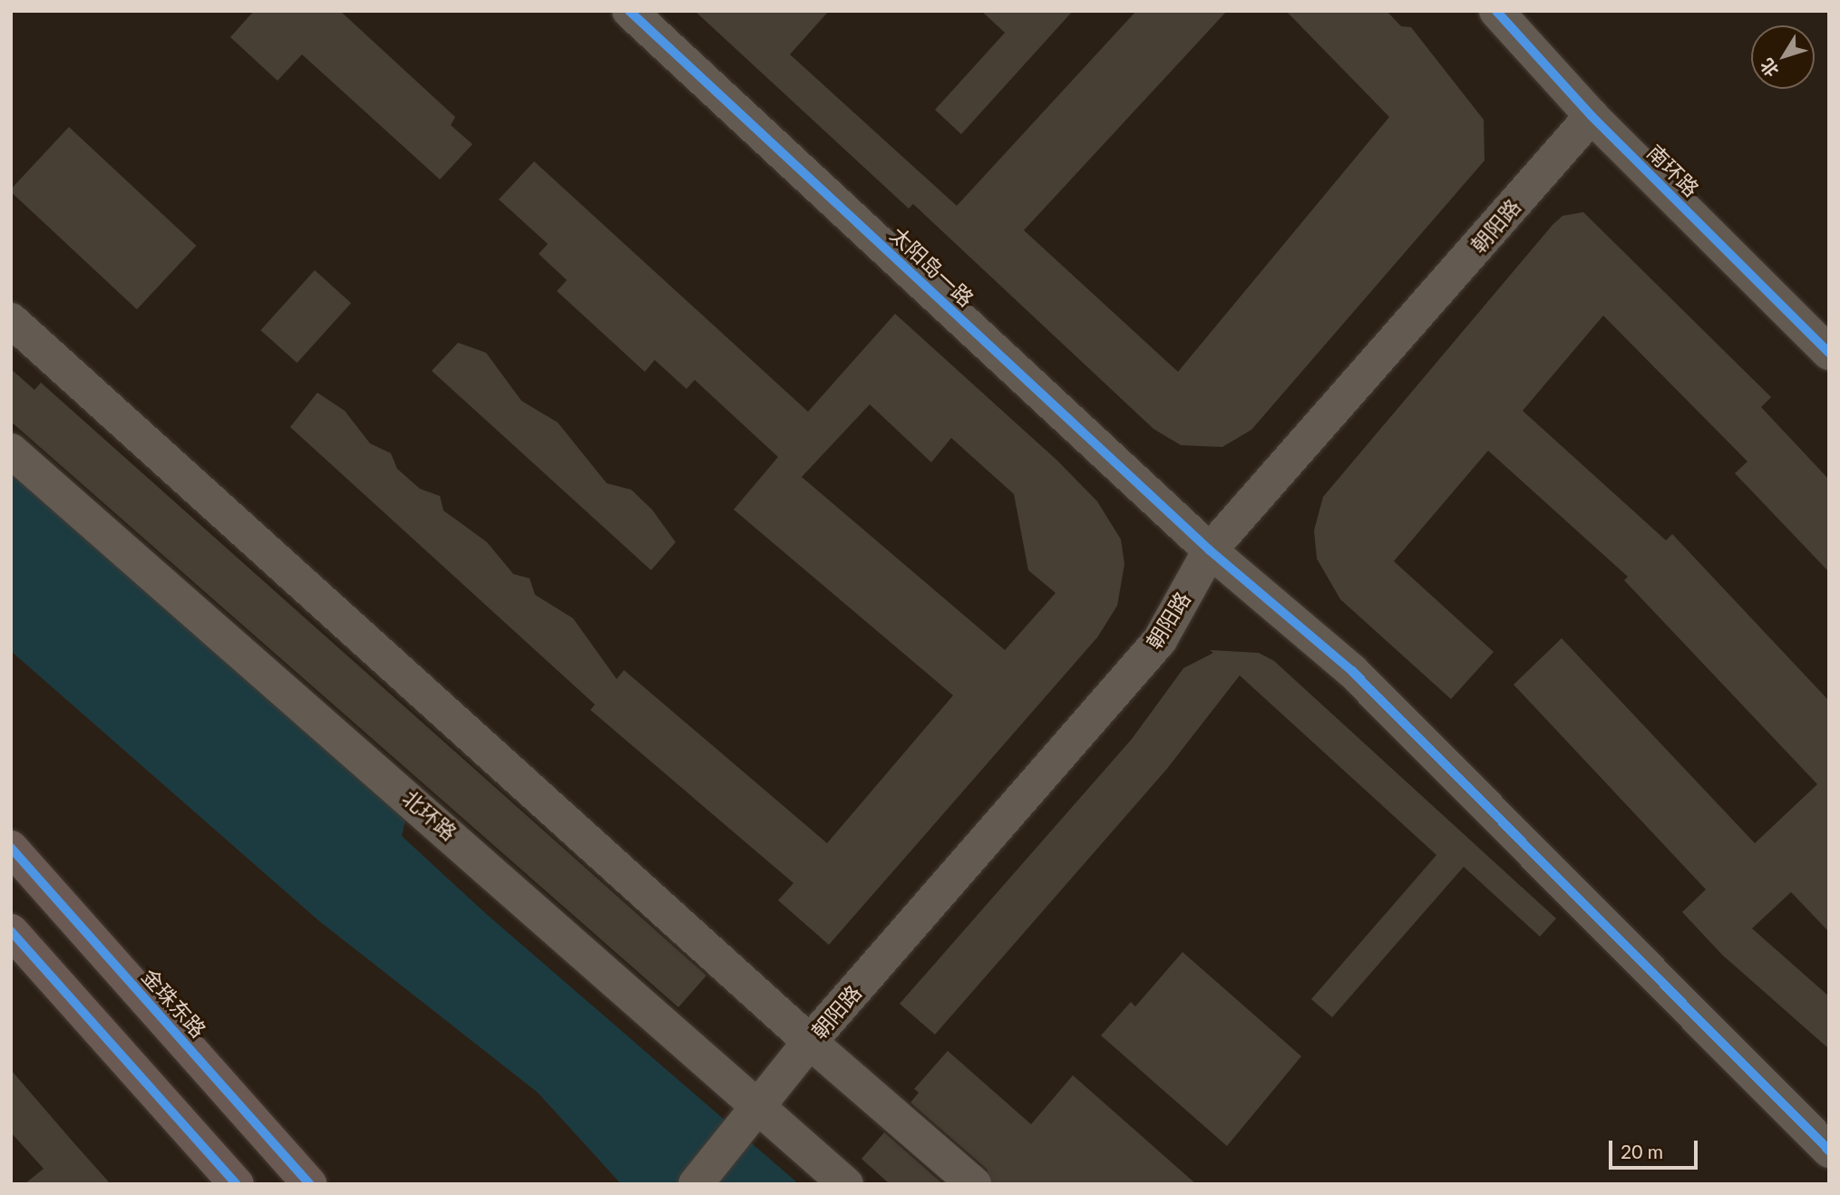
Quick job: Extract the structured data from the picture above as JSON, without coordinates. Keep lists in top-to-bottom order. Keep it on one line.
{"streets":{"highway":["金珠东路"],"street":["南环路","朝阳路","太阳岛一路","北环路"]},"crossings":[["南环路","朝阳路"],["朝阳路","太阳岛一路"],["朝阳路","北环路"]],"scale_bar":"20 m","north":"bottom left"}
